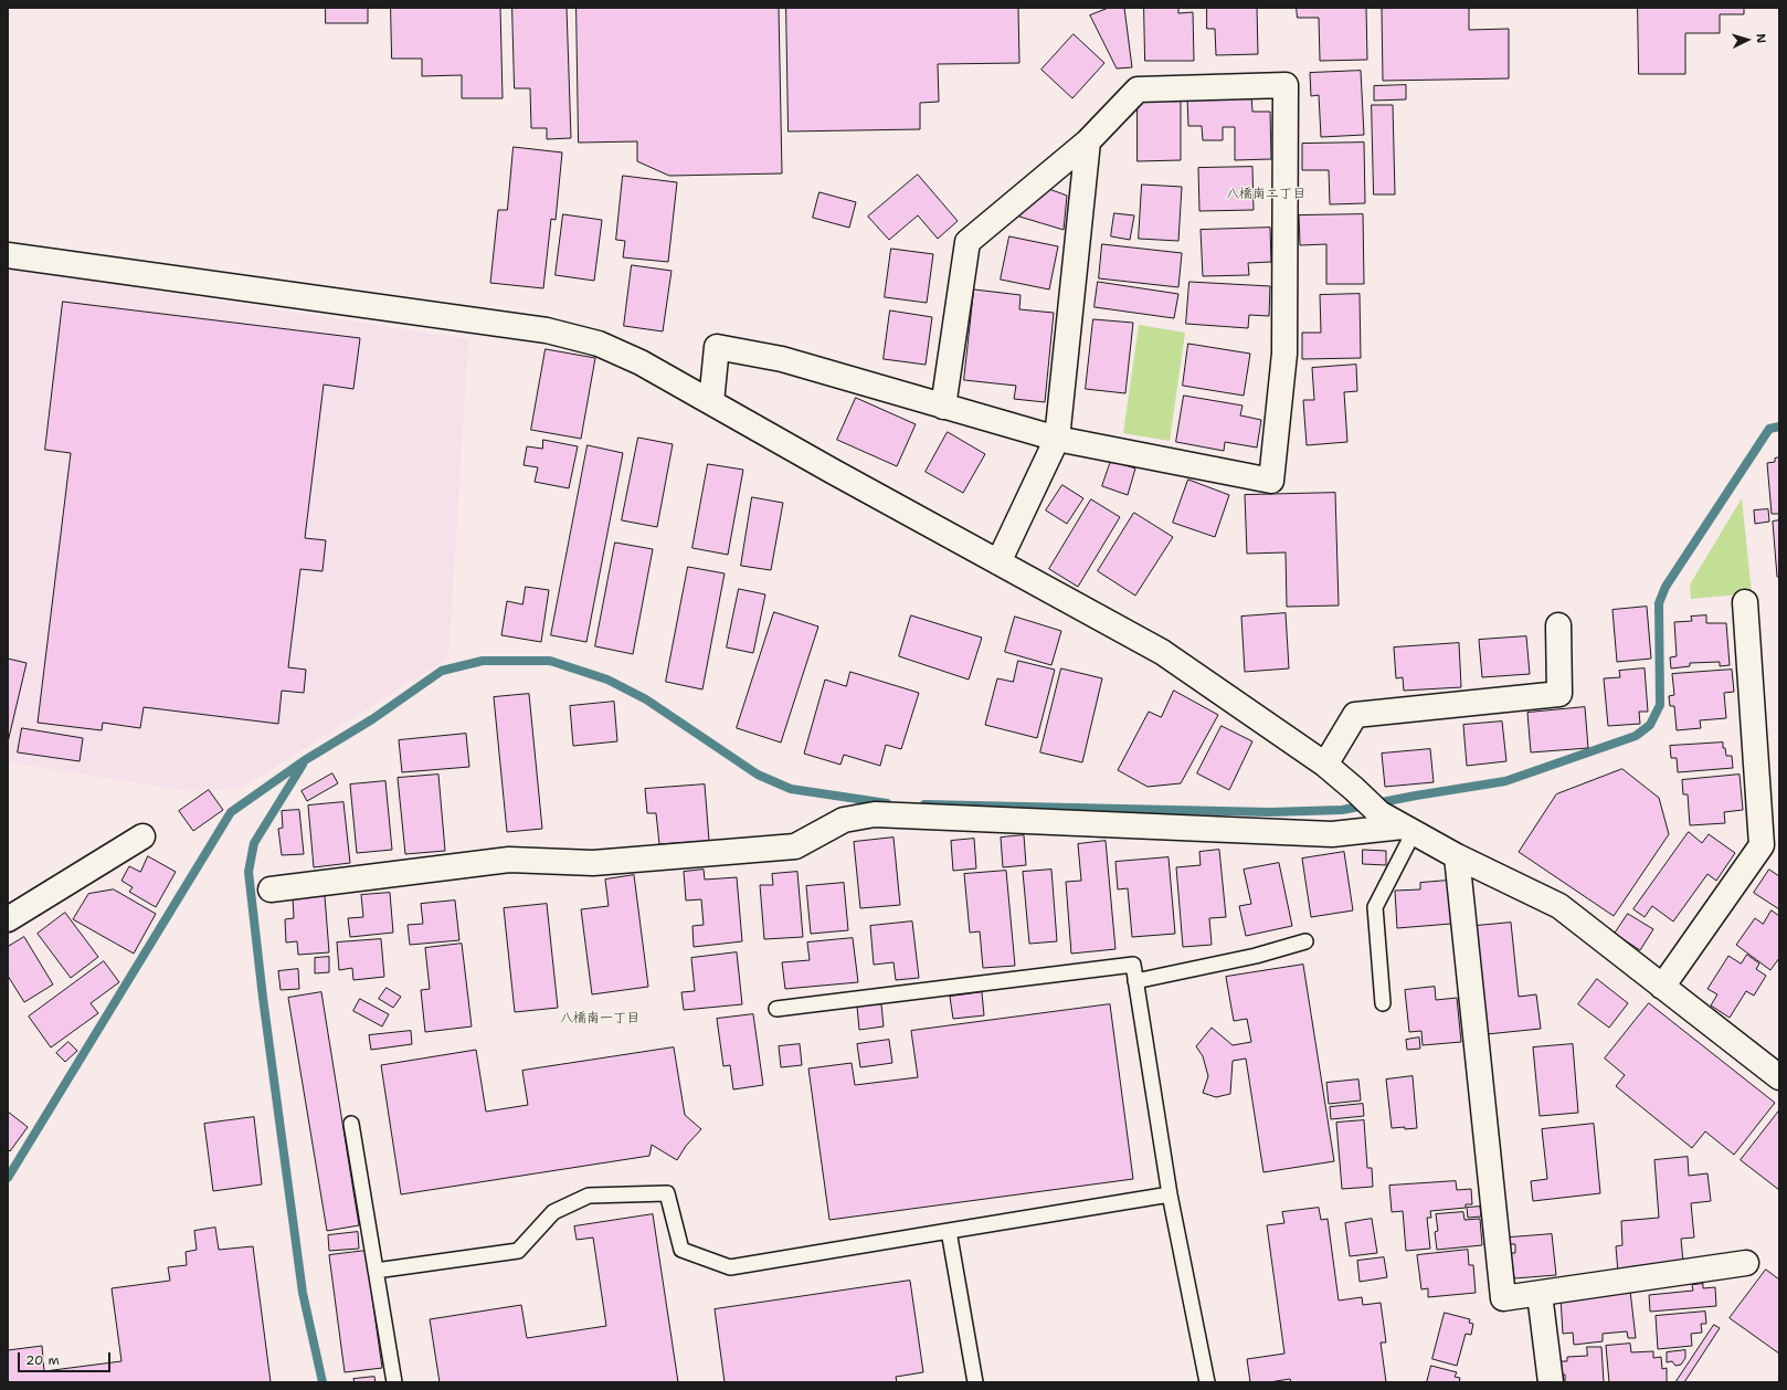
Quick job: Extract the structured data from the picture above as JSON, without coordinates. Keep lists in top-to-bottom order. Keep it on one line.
{"districts":["八橋南二丁目","八橋南一丁目"],"scale_bar":"20 m","north":"right"}
